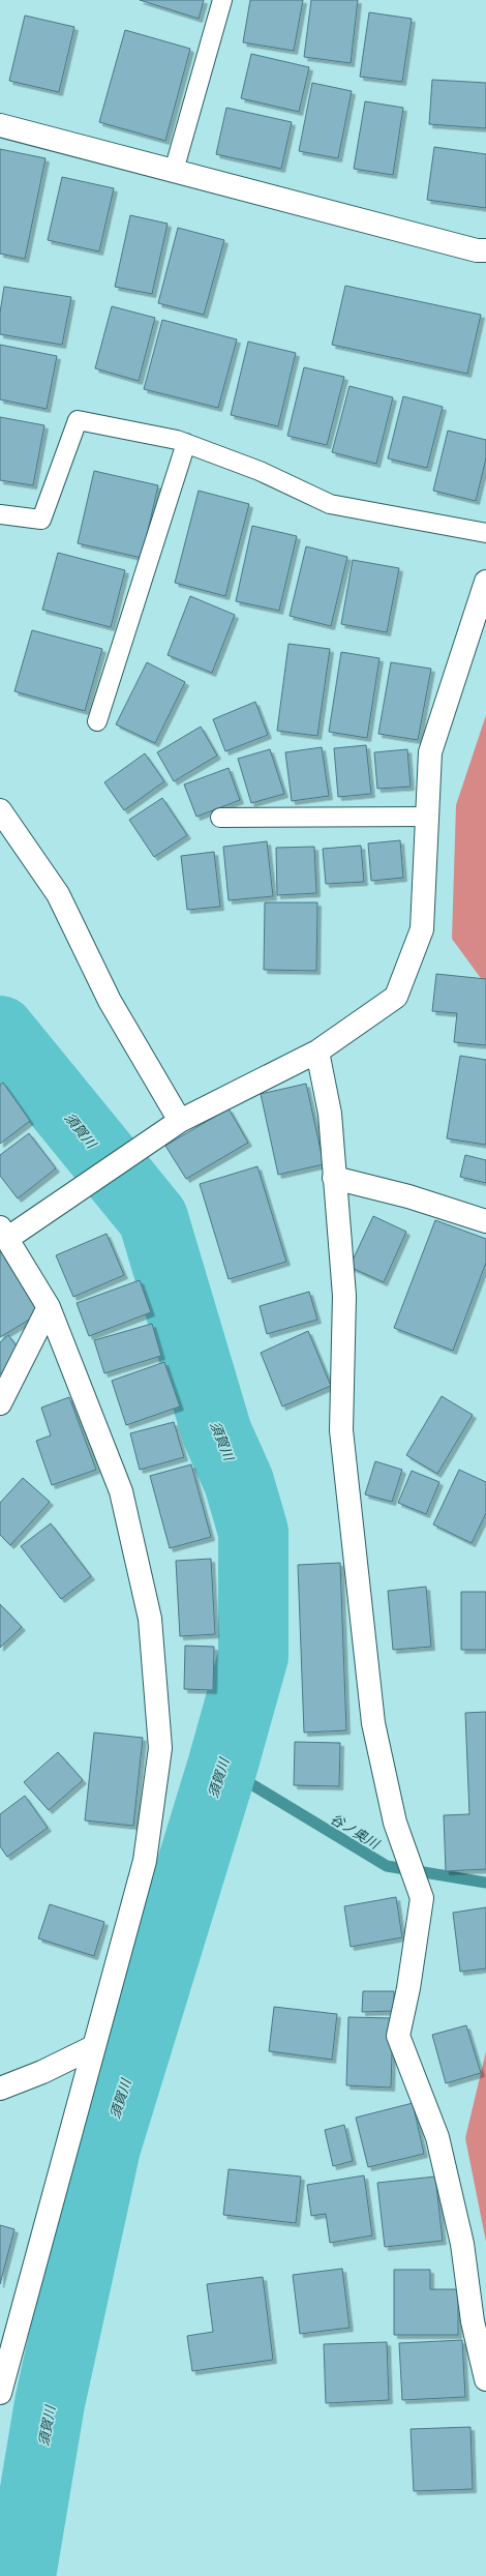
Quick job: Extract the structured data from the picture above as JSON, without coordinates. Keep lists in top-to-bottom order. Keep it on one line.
{"water":["須賀川","谷ノ奥川"]}
